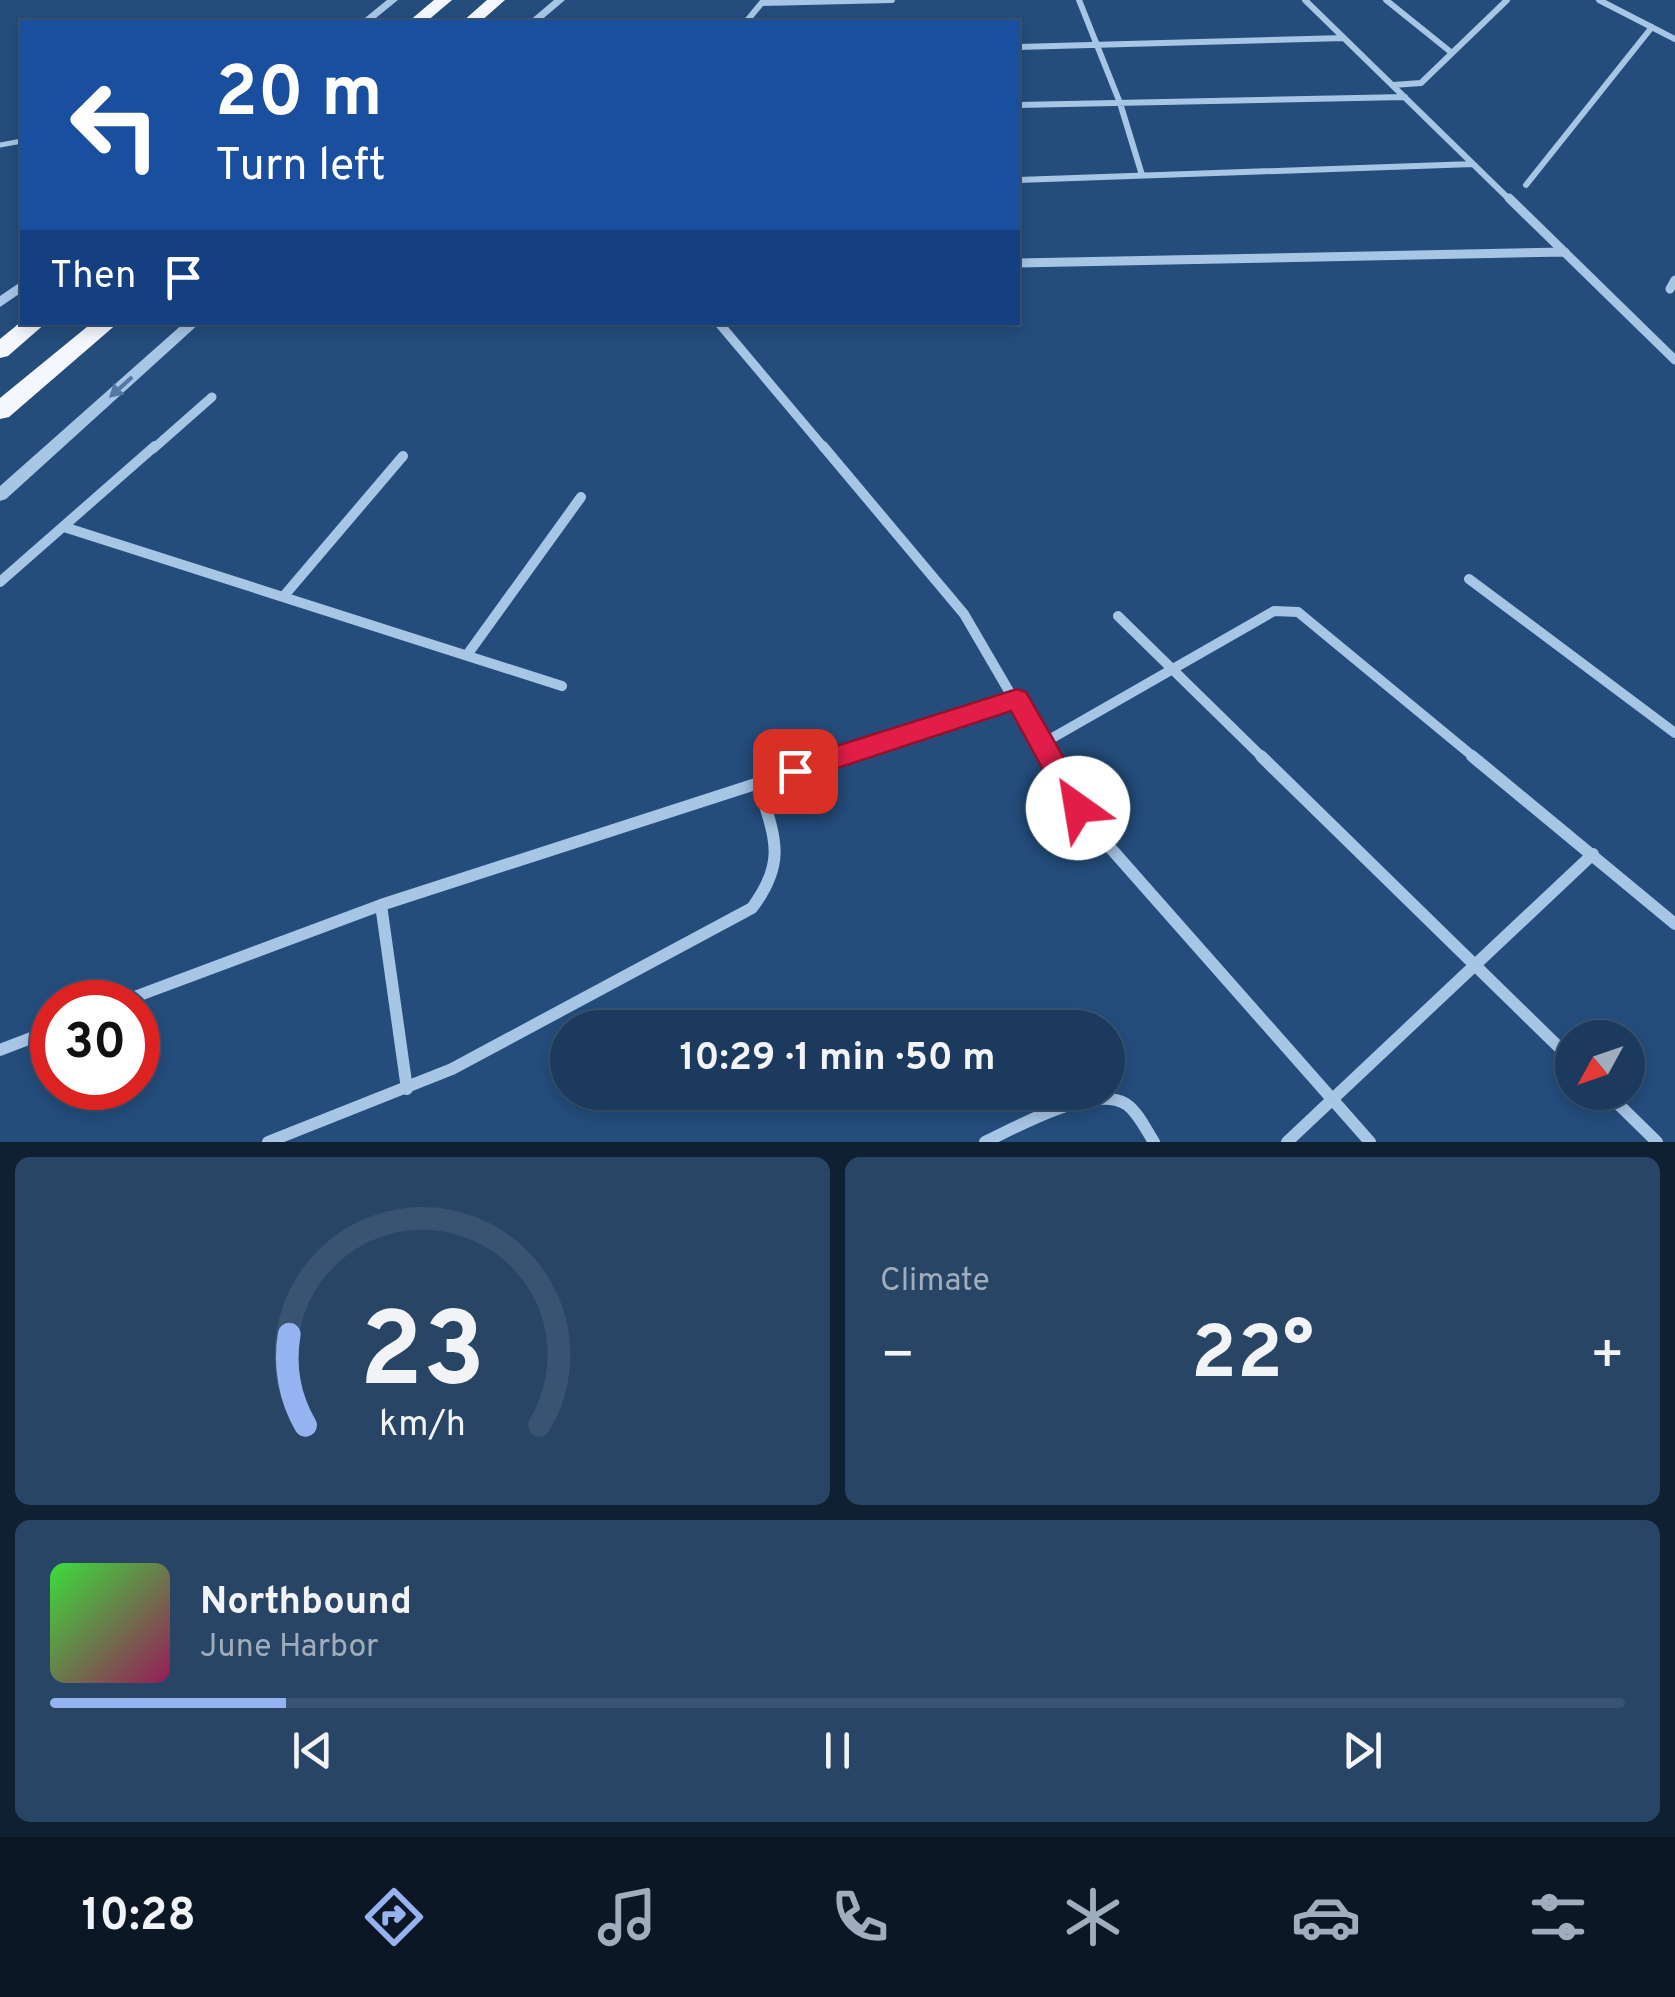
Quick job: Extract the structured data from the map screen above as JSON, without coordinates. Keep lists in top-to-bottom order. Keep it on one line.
{"north":"bottom left","page":{"turn":["20 m","Turn left"],"then":"Then","limit":"30","trip":"10:29 · 1 min · 50 m","tile":"Climate","heat":["−","22°","+"],"song":["Northbound","June Harbor"],"tabs":"10:28","gauge":["23","km/h"]}}
